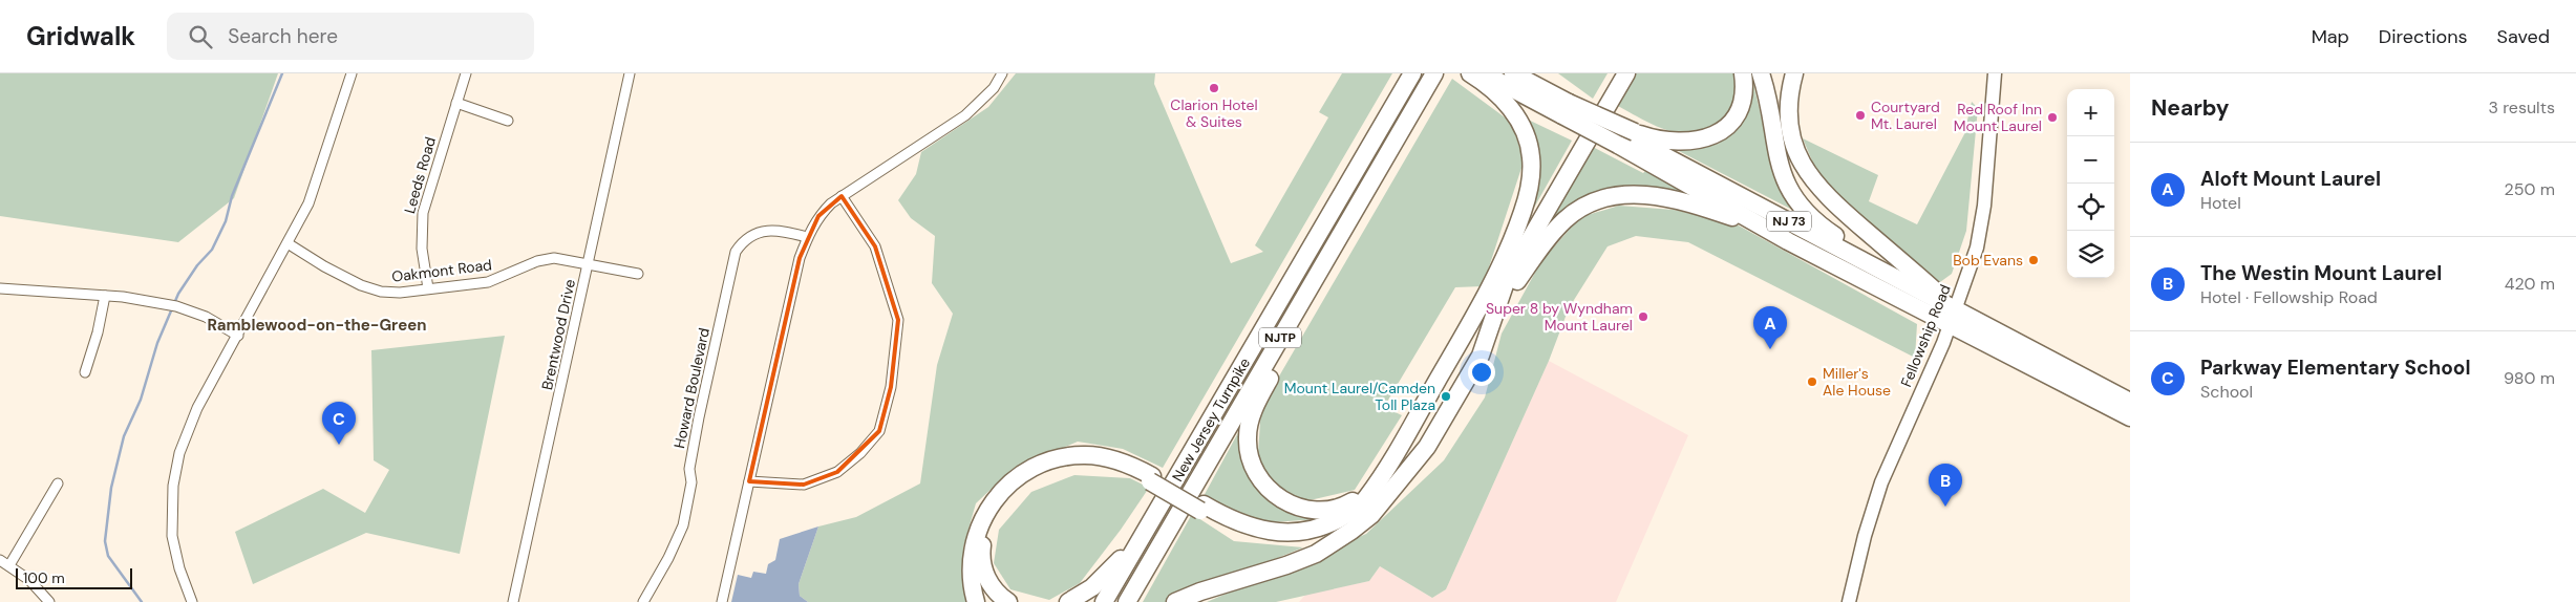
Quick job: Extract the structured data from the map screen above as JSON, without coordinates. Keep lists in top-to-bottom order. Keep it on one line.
{"streets":{"highway":["NJ 73","NJTP","New Jersey Turnpike"],"street":["Leeds Road","Oakmont Road","Brentwood Drive","Fellowship Road","Howard Boulevard"]},"crossings":[["Leeds Road","Oakmont Road"],["NJ 73","Fellowship Road"],["Oakmont Road","Brentwood Drive"]],"districts":["Ramblewood-on-the-Green"],"places":["Clarion Hotel & Suites","Courtyard Mt. Laurel","Red Roof Inn Mount Laurel","Bob Evans","Super 8 by Wyndham Mount Laurel","Miller's Ale House","Mount Laurel/Camden Toll Plaza"],"scale_bar":"100 m","page":{"header":"Gridwalk","search":"Search here","nav":["Map","Directions","Saved"],"heading":["Nearby","3 results"],"map_buttons":["+","−"],"list":[{"mark":"A","name":"Aloft Mount Laurel","note":"Hotel","value":"250 m"},{"mark":"B","name":"The Westin Mount Laurel","note":"Hotel · Fellowship Road","value":"420 m"},{"mark":"C","name":"Parkway Elementary School","note":"School","value":"980 m"}],"pins":["A","C","B"],"scale":"100 m"}}
